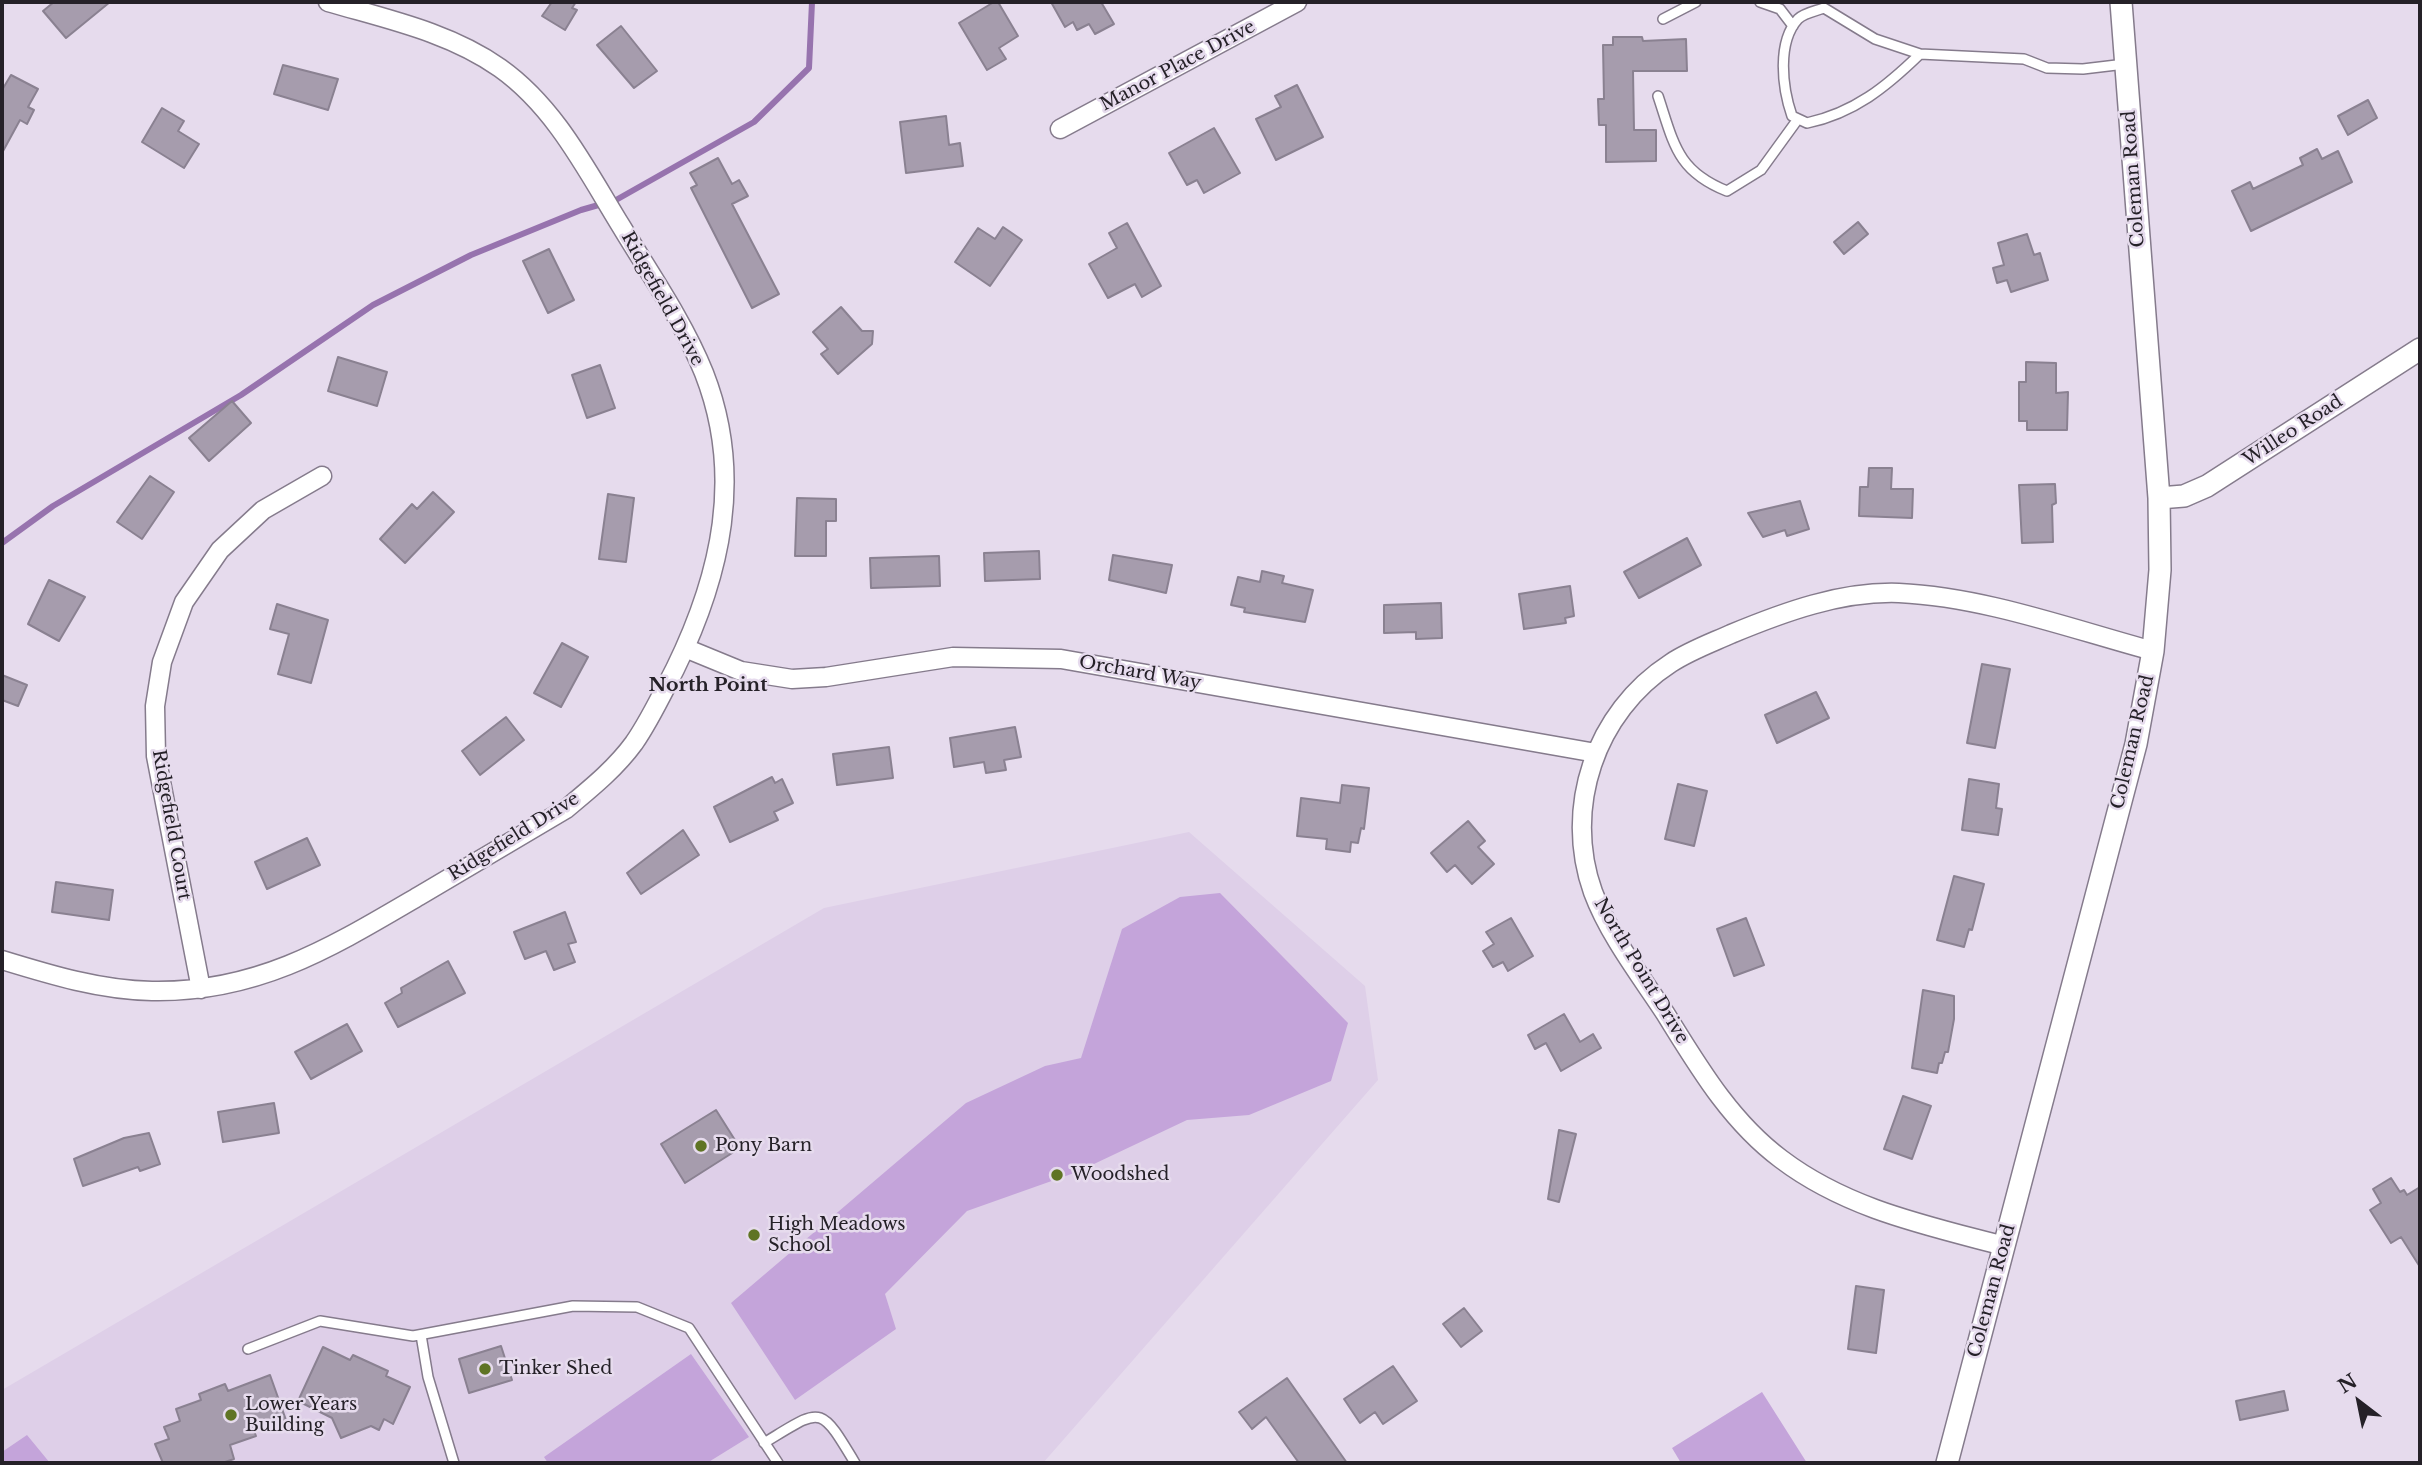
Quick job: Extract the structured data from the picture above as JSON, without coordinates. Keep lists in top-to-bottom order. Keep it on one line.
{"streets":{"street":["Manor Place Drive","Coleman Road","Ridgefield Drive","Willeo Road","Orchard Way","Ridgefield Court","North Point Drive"]},"crossings":[["Coleman Road","Willeo Road"],["Coleman Road","North Point Drive"],["Ridgefield Drive","Orchard Way"],["Ridgefield Drive","Ridgefield Court"],["Orchard Way","North Point Drive"]],"districts":["North Point"],"places":["Pony Barn","Woodshed","High Meadows School","Tinker Shed","Lower Years Building"],"north":"top left"}
